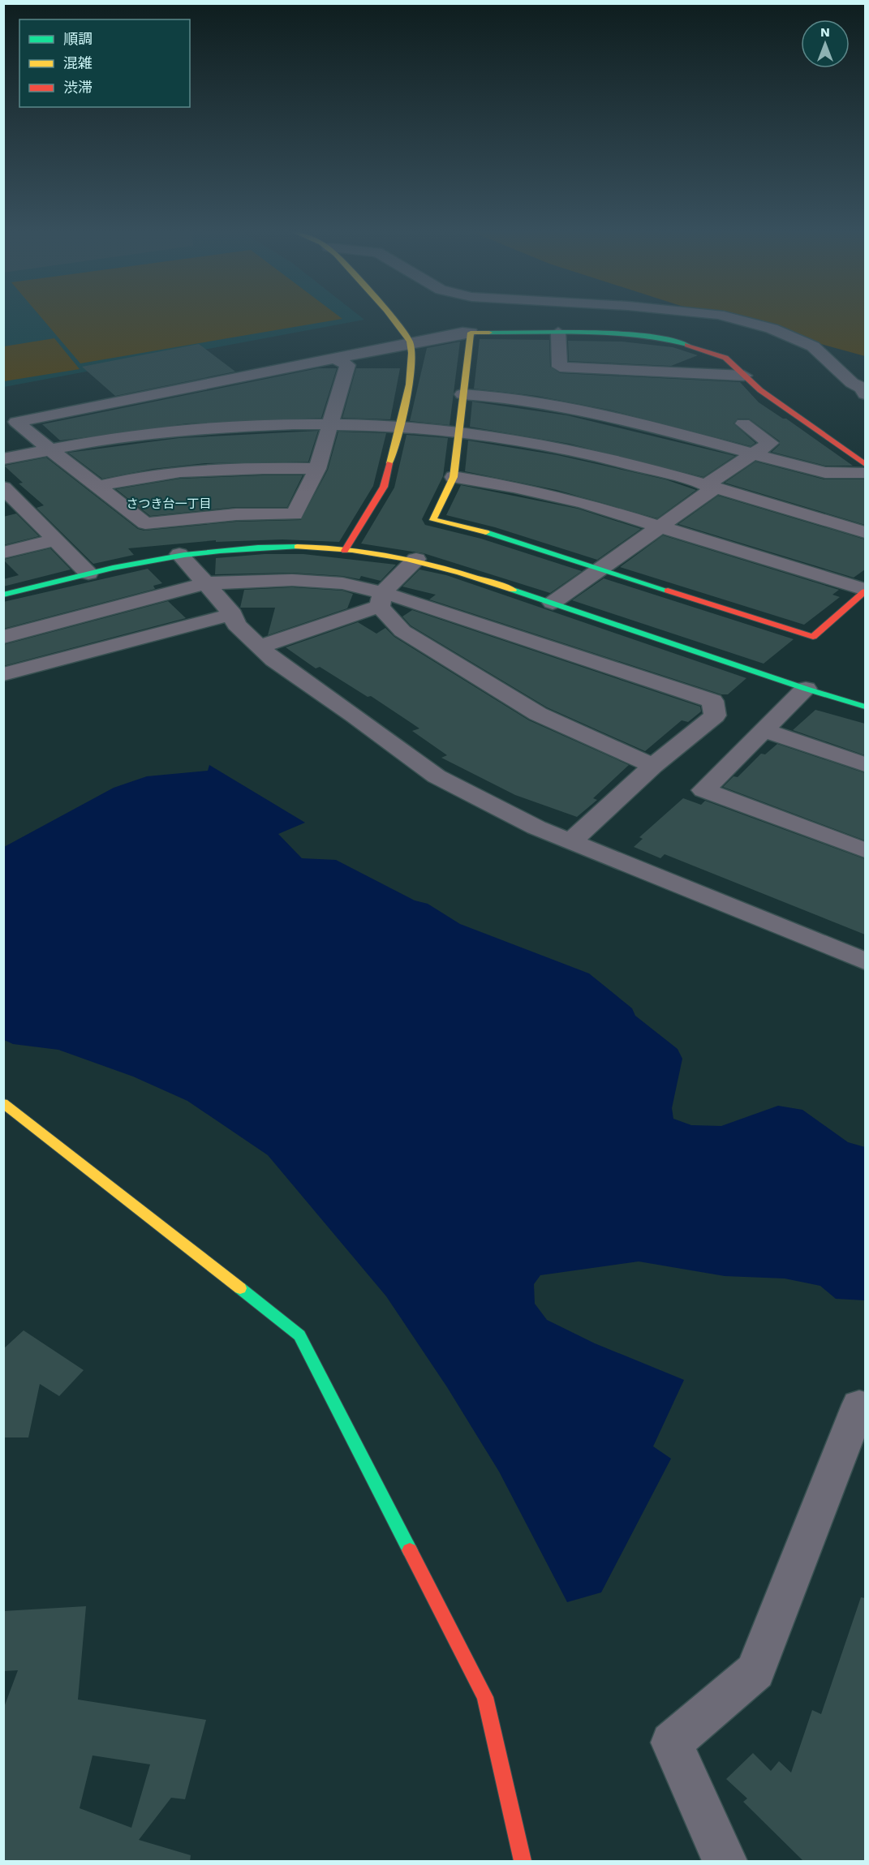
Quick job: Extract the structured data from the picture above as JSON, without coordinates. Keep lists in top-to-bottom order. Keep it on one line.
{"districts":["さつき台一丁目"],"legend":["順調","混雑","渋滞"],"north":"top"}
